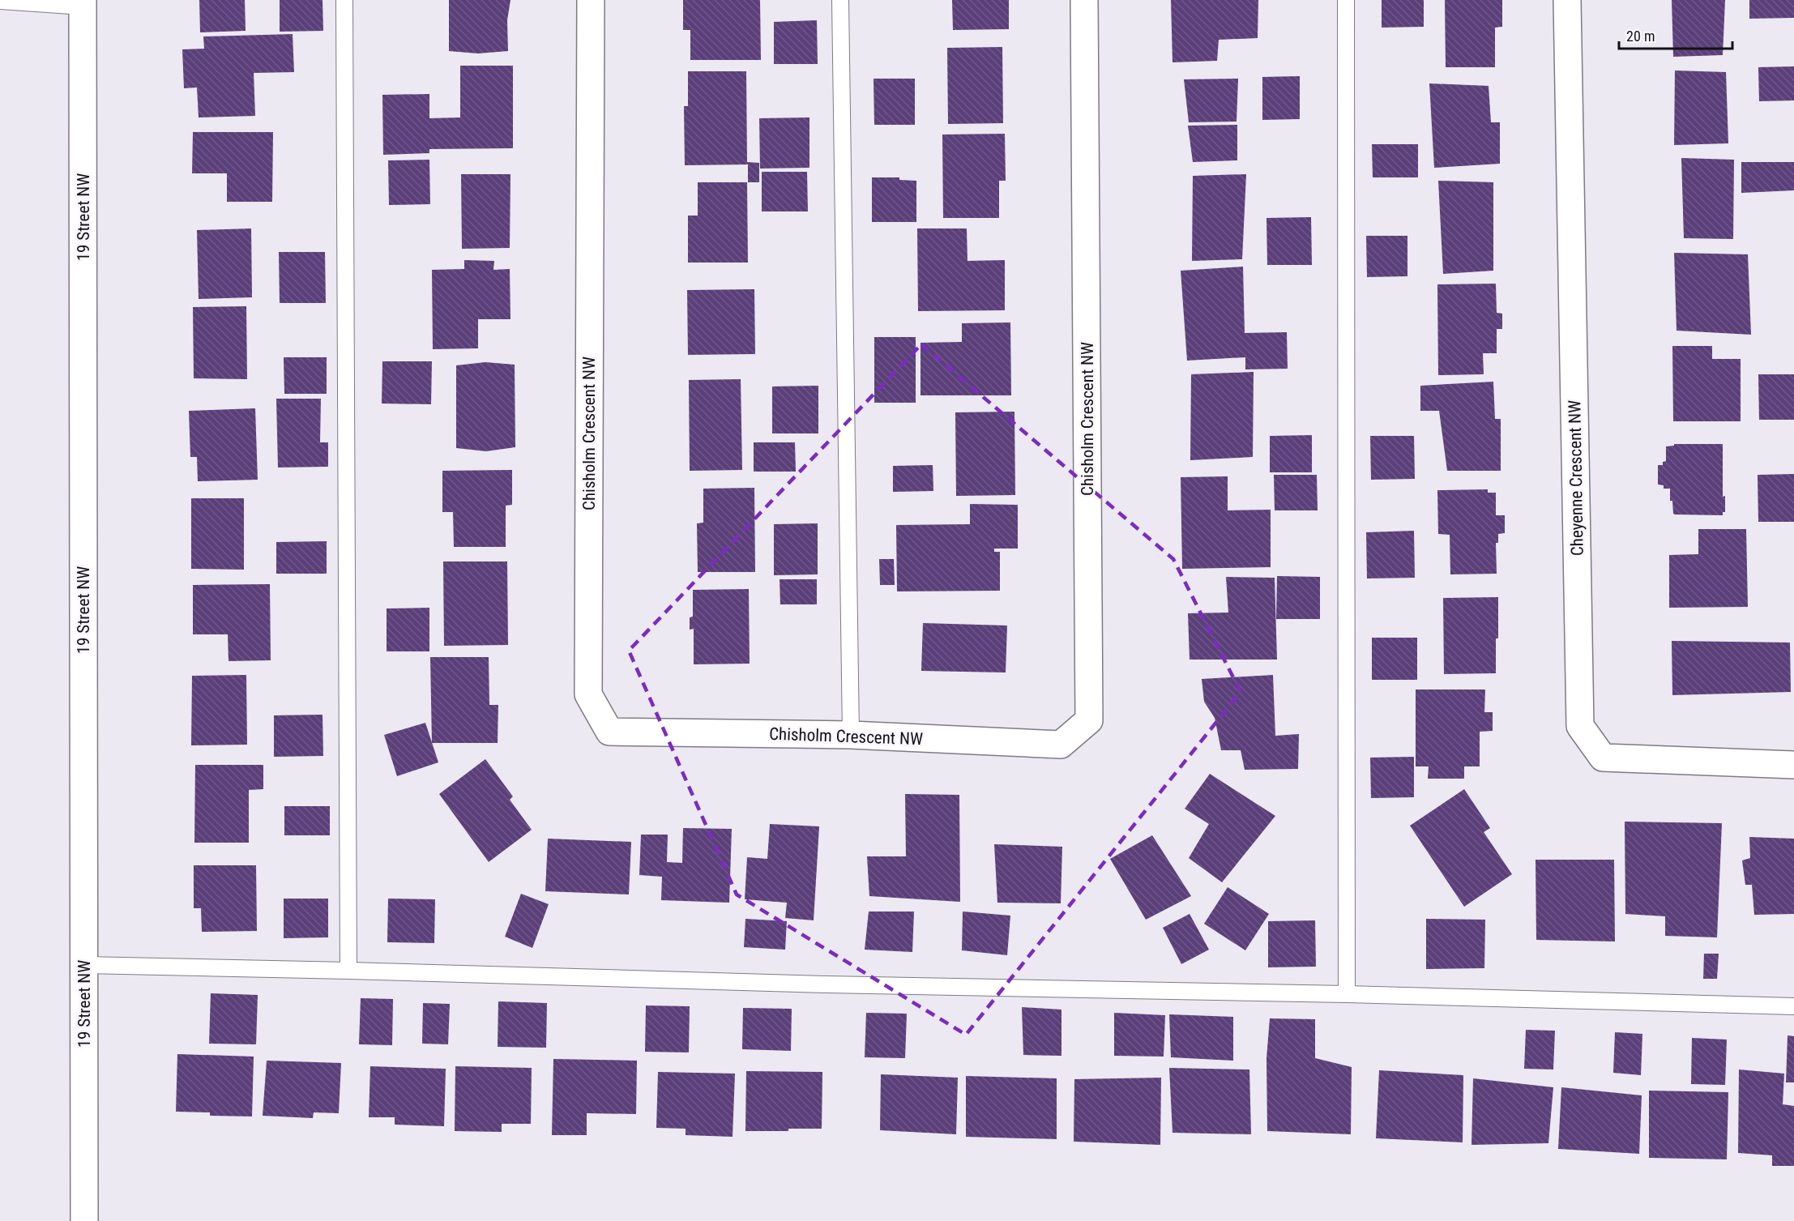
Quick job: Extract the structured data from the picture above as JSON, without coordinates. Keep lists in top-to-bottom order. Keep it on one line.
{"streets":{"street":["19 Street NW","Chisholm Crescent NW","Cheyenne Crescent NW"]},"scale_bar":"20 m"}
